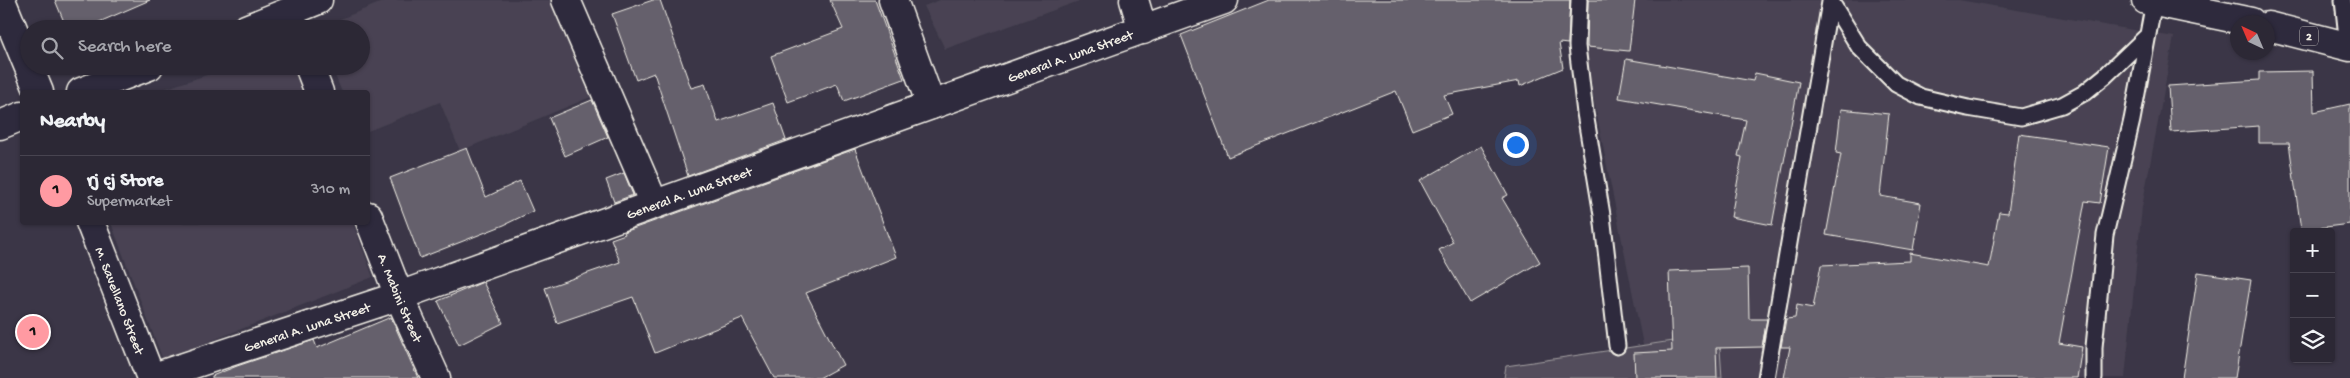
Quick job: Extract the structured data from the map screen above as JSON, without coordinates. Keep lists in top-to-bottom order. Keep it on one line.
{"streets":{"main road":["2","General A. Luna Street","A. Mabini Street","M. Savellano Street"]},"crossings":[["General A. Luna Street","A. Mabini Street"],["General A. Luna Street","M. Savellano Street"]],"north":"top left","page":{"search":"Search here","heading":"Nearby","list":[{"mark":"1","name":"rj cj Store","note":"Supermarket","value":"310 m"}],"map_buttons":["+","−"],"pins":"1"}}
